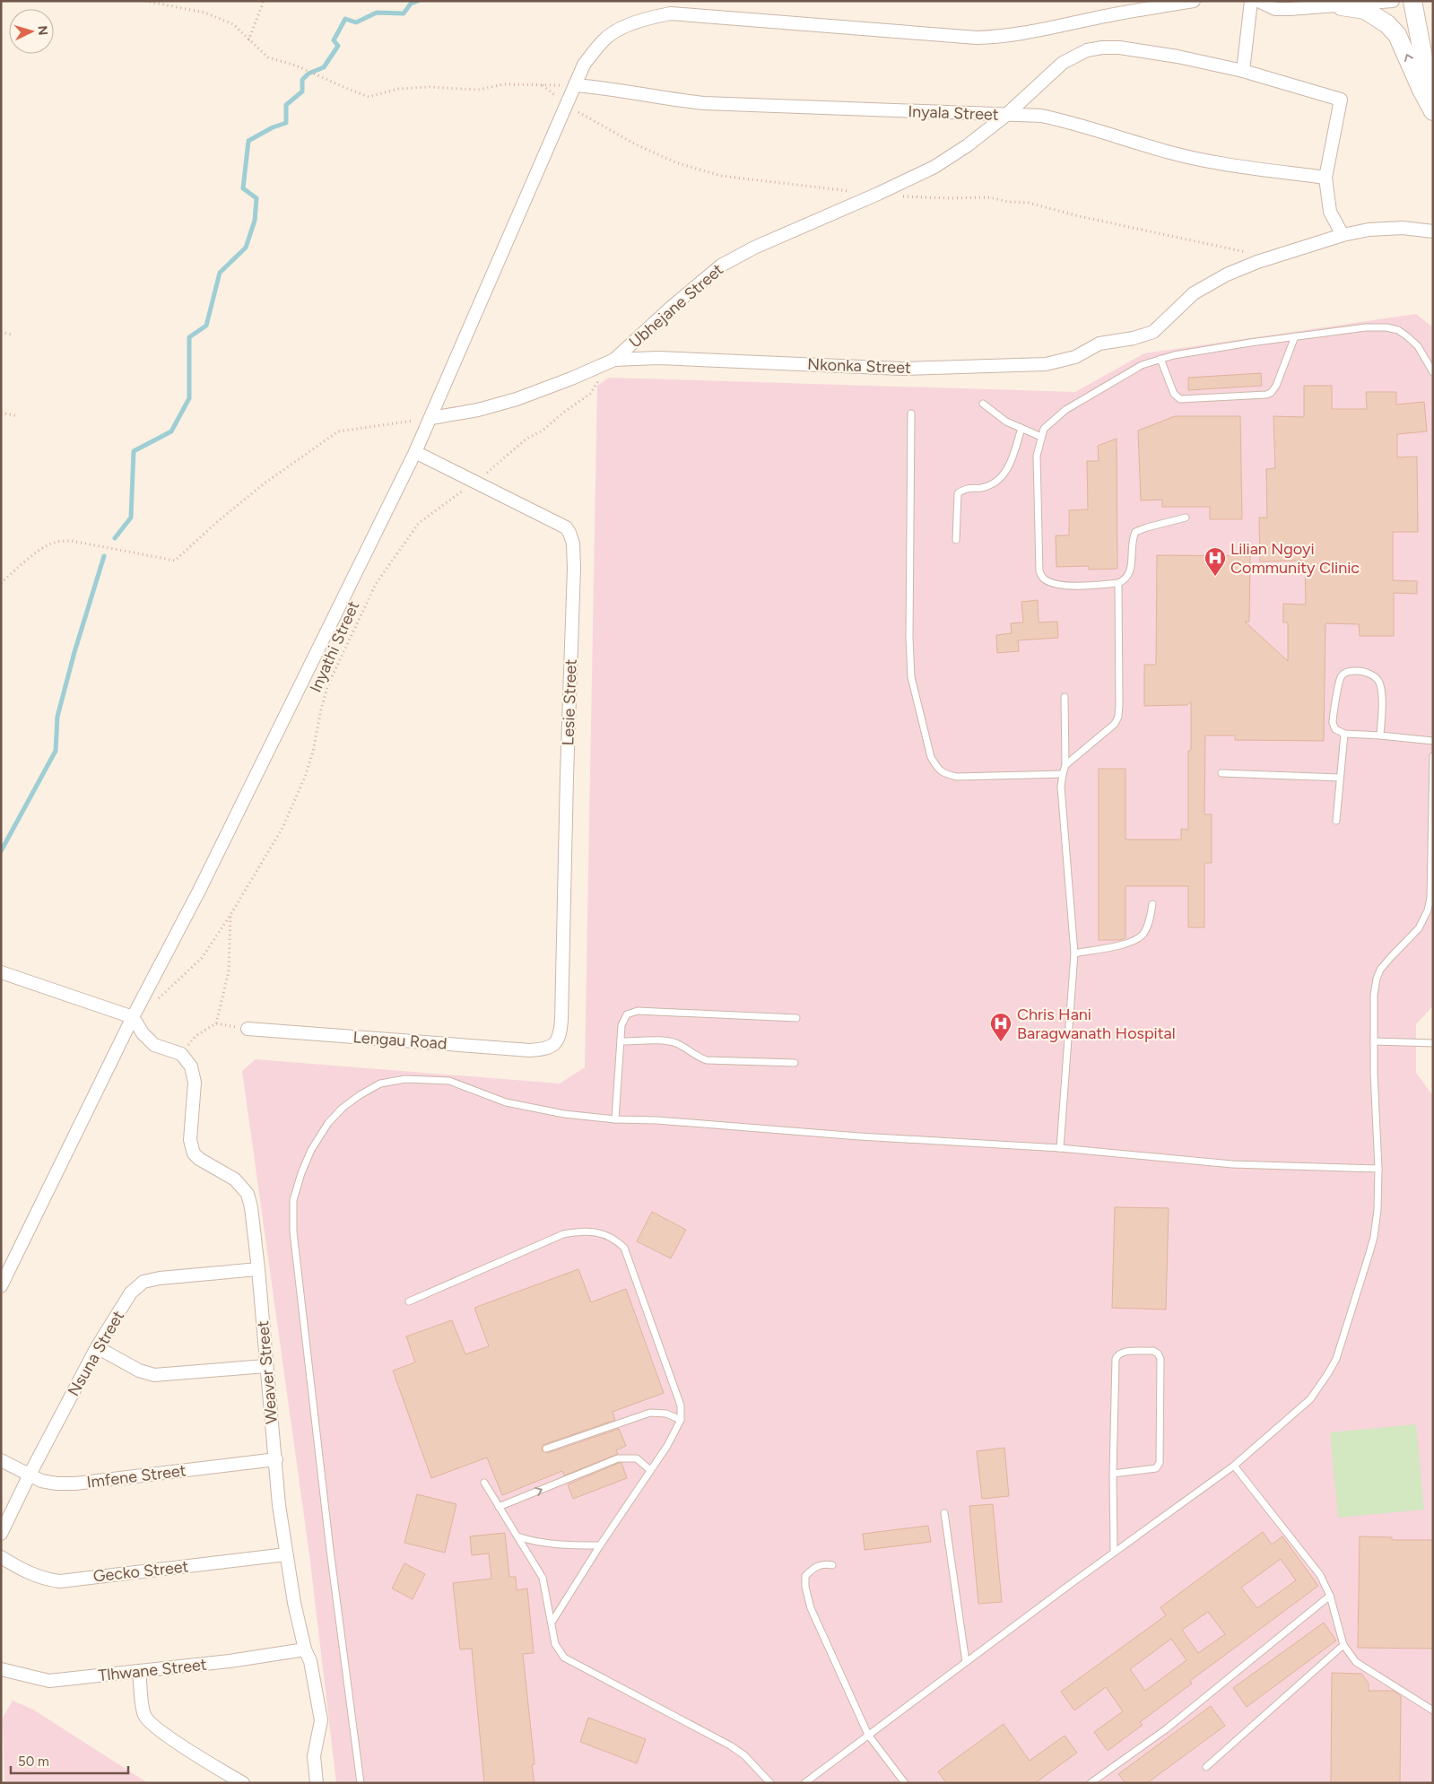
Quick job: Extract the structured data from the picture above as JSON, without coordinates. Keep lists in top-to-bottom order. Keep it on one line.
{"streets":{"street":["Inyala Street","Ubhejane Street","Nkonka Street","Lesie Street","Lengau Road","Nsuna Street","Weaver Street","Imfene Street","Gecko Street","Tlhwane Street"],"path":["Inyathi Street"]},"crossings":[["Inyala Street","Ubhejane Street"],["Ubhejane Street","Nkonka Street"],["Ubhejane Street","Inyathi Street"],["Nkonka Street","Inyathi Street"],["Inyathi Street","Lesie Street"],["Lesie Street","Lengau Road"],["Nsuna Street","Weaver Street"],["Nsuna Street","Imfene Street"],["Weaver Street","Imfene Street"],["Weaver Street","Gecko Street"],["Weaver Street","Tlhwane Street"]],"places":{"hospital":["Lilian Ngoyi Community Clinic","Chris Hani Baragwanath Hospital"]},"scale_bar":"50 m","north":"right"}
